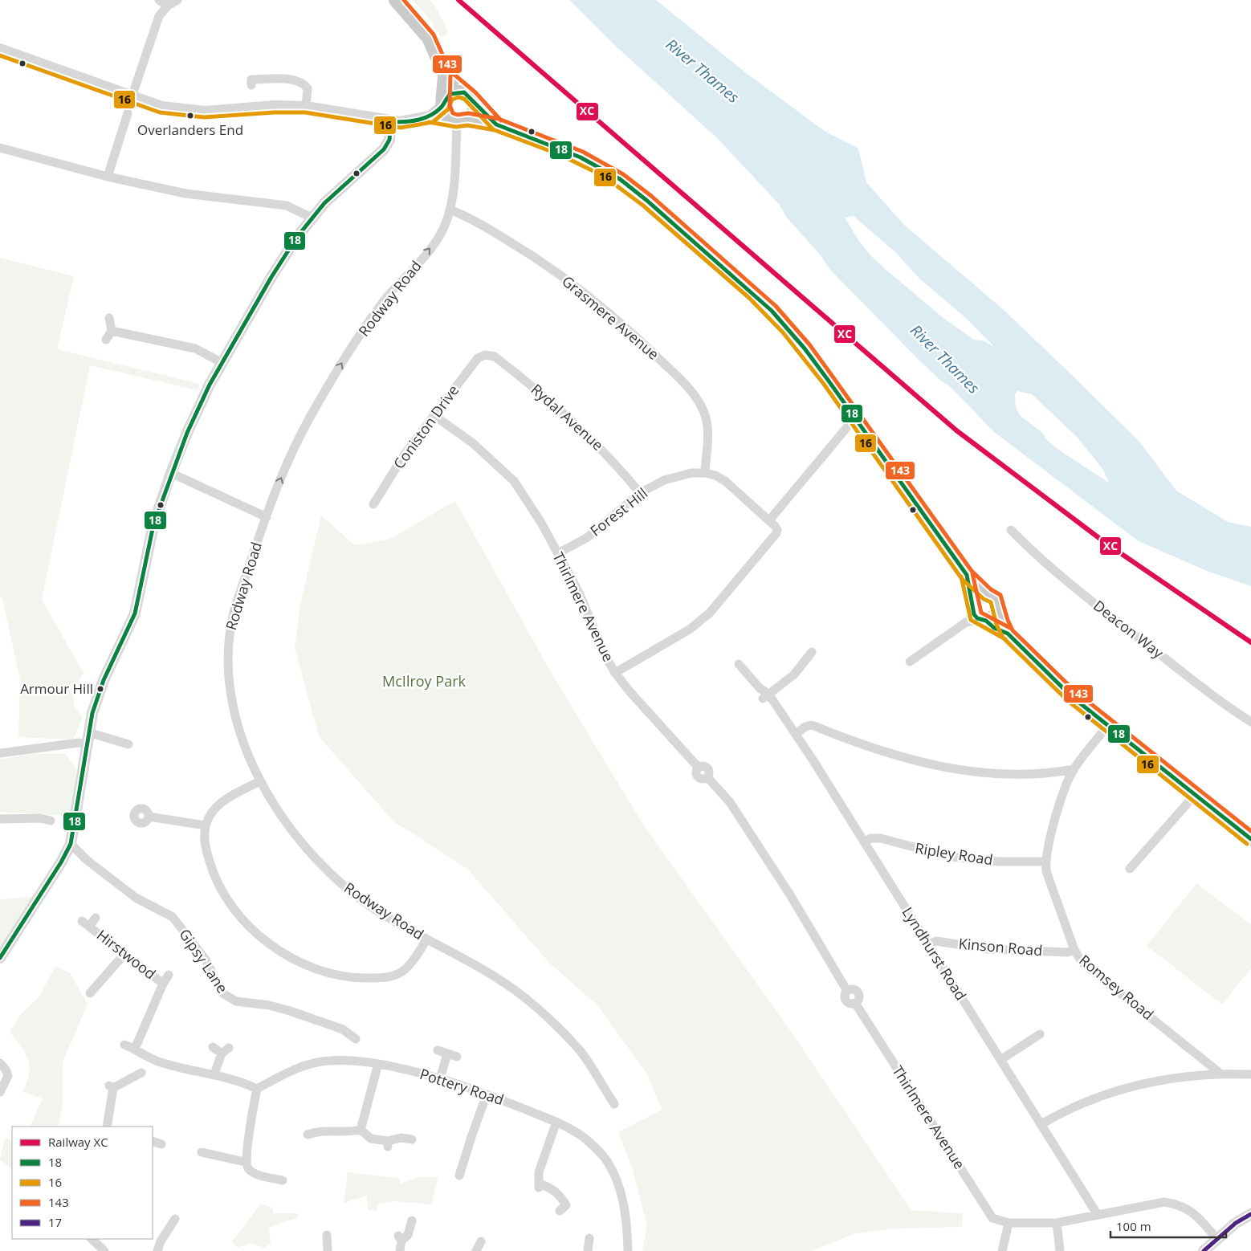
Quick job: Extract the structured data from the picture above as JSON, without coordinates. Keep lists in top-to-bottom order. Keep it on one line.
{"streets":{"street":["Rodway Road","Grasmere Avenue","Rydal Avenue","Coniston Drive","Forest Hill","Thirlmere Avenue","Deacon Way","Ripley Road","Kinson Road","Lyndhurst Road","Hirstwood","Gipsy Lane","Romsey Road","Pottery Road"]},"crossings":[["Rodway Road","Grasmere Avenue"],["Grasmere Avenue","Forest Hill"],["Rydal Avenue","Coniston Drive"],["Rydal Avenue","Forest Hill"],["Coniston Drive","Thirlmere Avenue"],["Forest Hill","Thirlmere Avenue"],["Ripley Road","Lyndhurst Road"],["Ripley Road","Romsey Road"],["Kinson Road","Lyndhurst Road"],["Kinson Road","Romsey Road"]],"water":["River Thames"],"parks":["McIlroy Park"],"places":["Overlanders End","Armour Hill"],"lines":["rail line XC","transit line 143","transit line 16","transit line 18","transit line 17"],"legend":["Railway XC","18","16","143","17"],"scale_bar":"100 m"}
